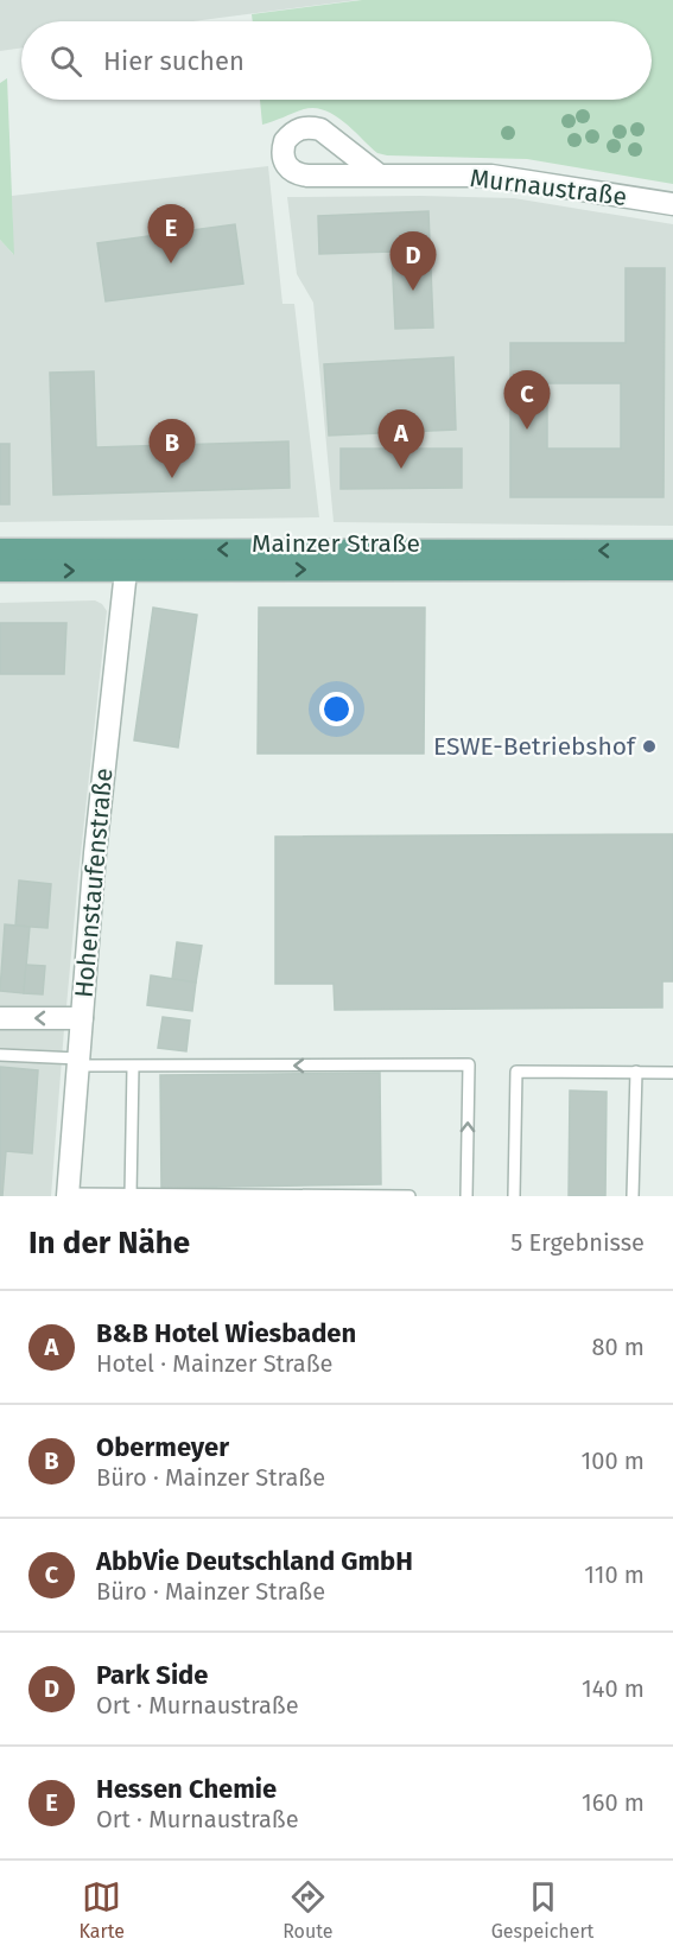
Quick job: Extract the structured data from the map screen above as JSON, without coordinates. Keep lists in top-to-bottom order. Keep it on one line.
{"streets":{"main road":["Mainzer Straße"],"street":["Murnaustraße","Hohenstaufenstraße"]},"crossings":[["Mainzer Straße","Hohenstaufenstraße"]],"places":["ESWE-Betriebshof"],"page":{"search":"Hier suchen","pins":["E","D","C","A","B"],"heading":["In der Nähe","5 Ergebnisse"],"list":[{"mark":"A","name":"B&B Hotel Wiesbaden","note":"Hotel · Mainzer Straße","value":"80 m"},{"mark":"B","name":"Obermeyer","note":"Büro · Mainzer Straße","value":"100 m"},{"mark":"C","name":"AbbVie Deutschland GmbH","note":"Büro · Mainzer Straße","value":"110 m"},{"mark":"D","name":"Park Side","note":"Ort · Murnaustraße","value":"140 m"},{"mark":"E","name":"Hessen Chemie","note":"Ort · Murnaustraße","value":"160 m"}],"nav":["Karte","Route","Gespeichert"]}}
